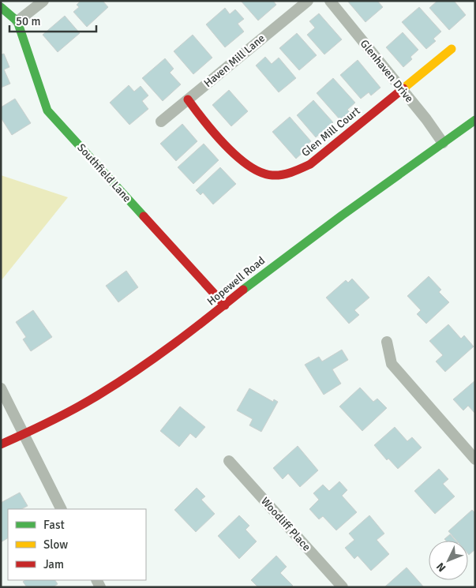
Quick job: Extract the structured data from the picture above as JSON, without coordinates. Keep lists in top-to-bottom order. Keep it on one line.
{"streets":{"street":["Haven Mill Lane","Glenhaven Drive","Glen Mill Court","Southfield Lane","Hopewell Road","Woodliff Place"]},"crossings":[["Haven Mill Lane","Glen Mill Court"],["Glenhaven Drive","Glen Mill Court"],["Glenhaven Drive","Hopewell Road"],["Southfield Lane","Hopewell Road"]],"legend":["Fast","Slow","Jam"],"scale_bar":"50 m","north":"bottom left"}
